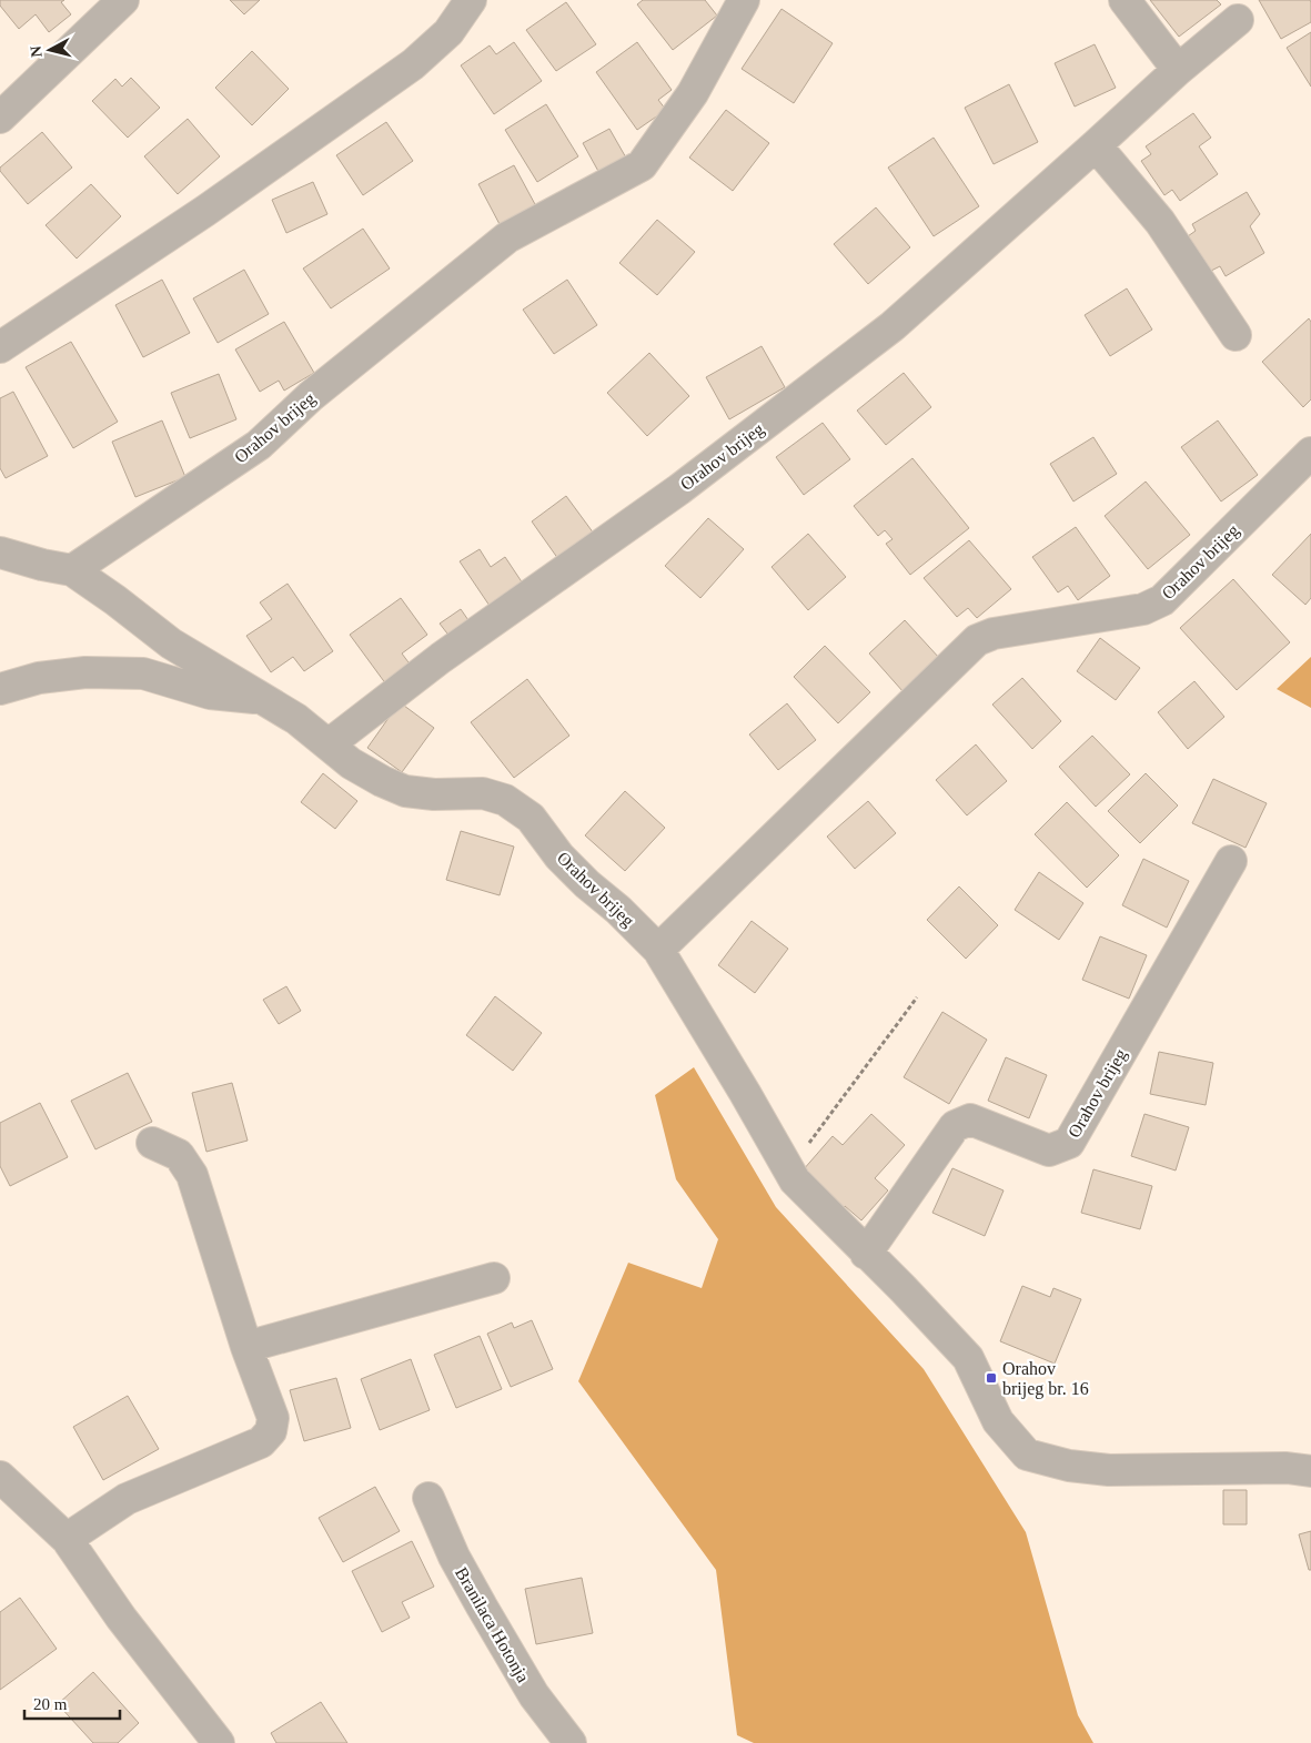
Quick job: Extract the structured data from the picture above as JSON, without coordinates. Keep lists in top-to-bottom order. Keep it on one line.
{"streets":{"street":["Orahov brijeg","Branilaca Hotonja"]},"places":{"transit":["Orahov brijeg br. 16"]},"scale_bar":"20 m","north":"left"}
